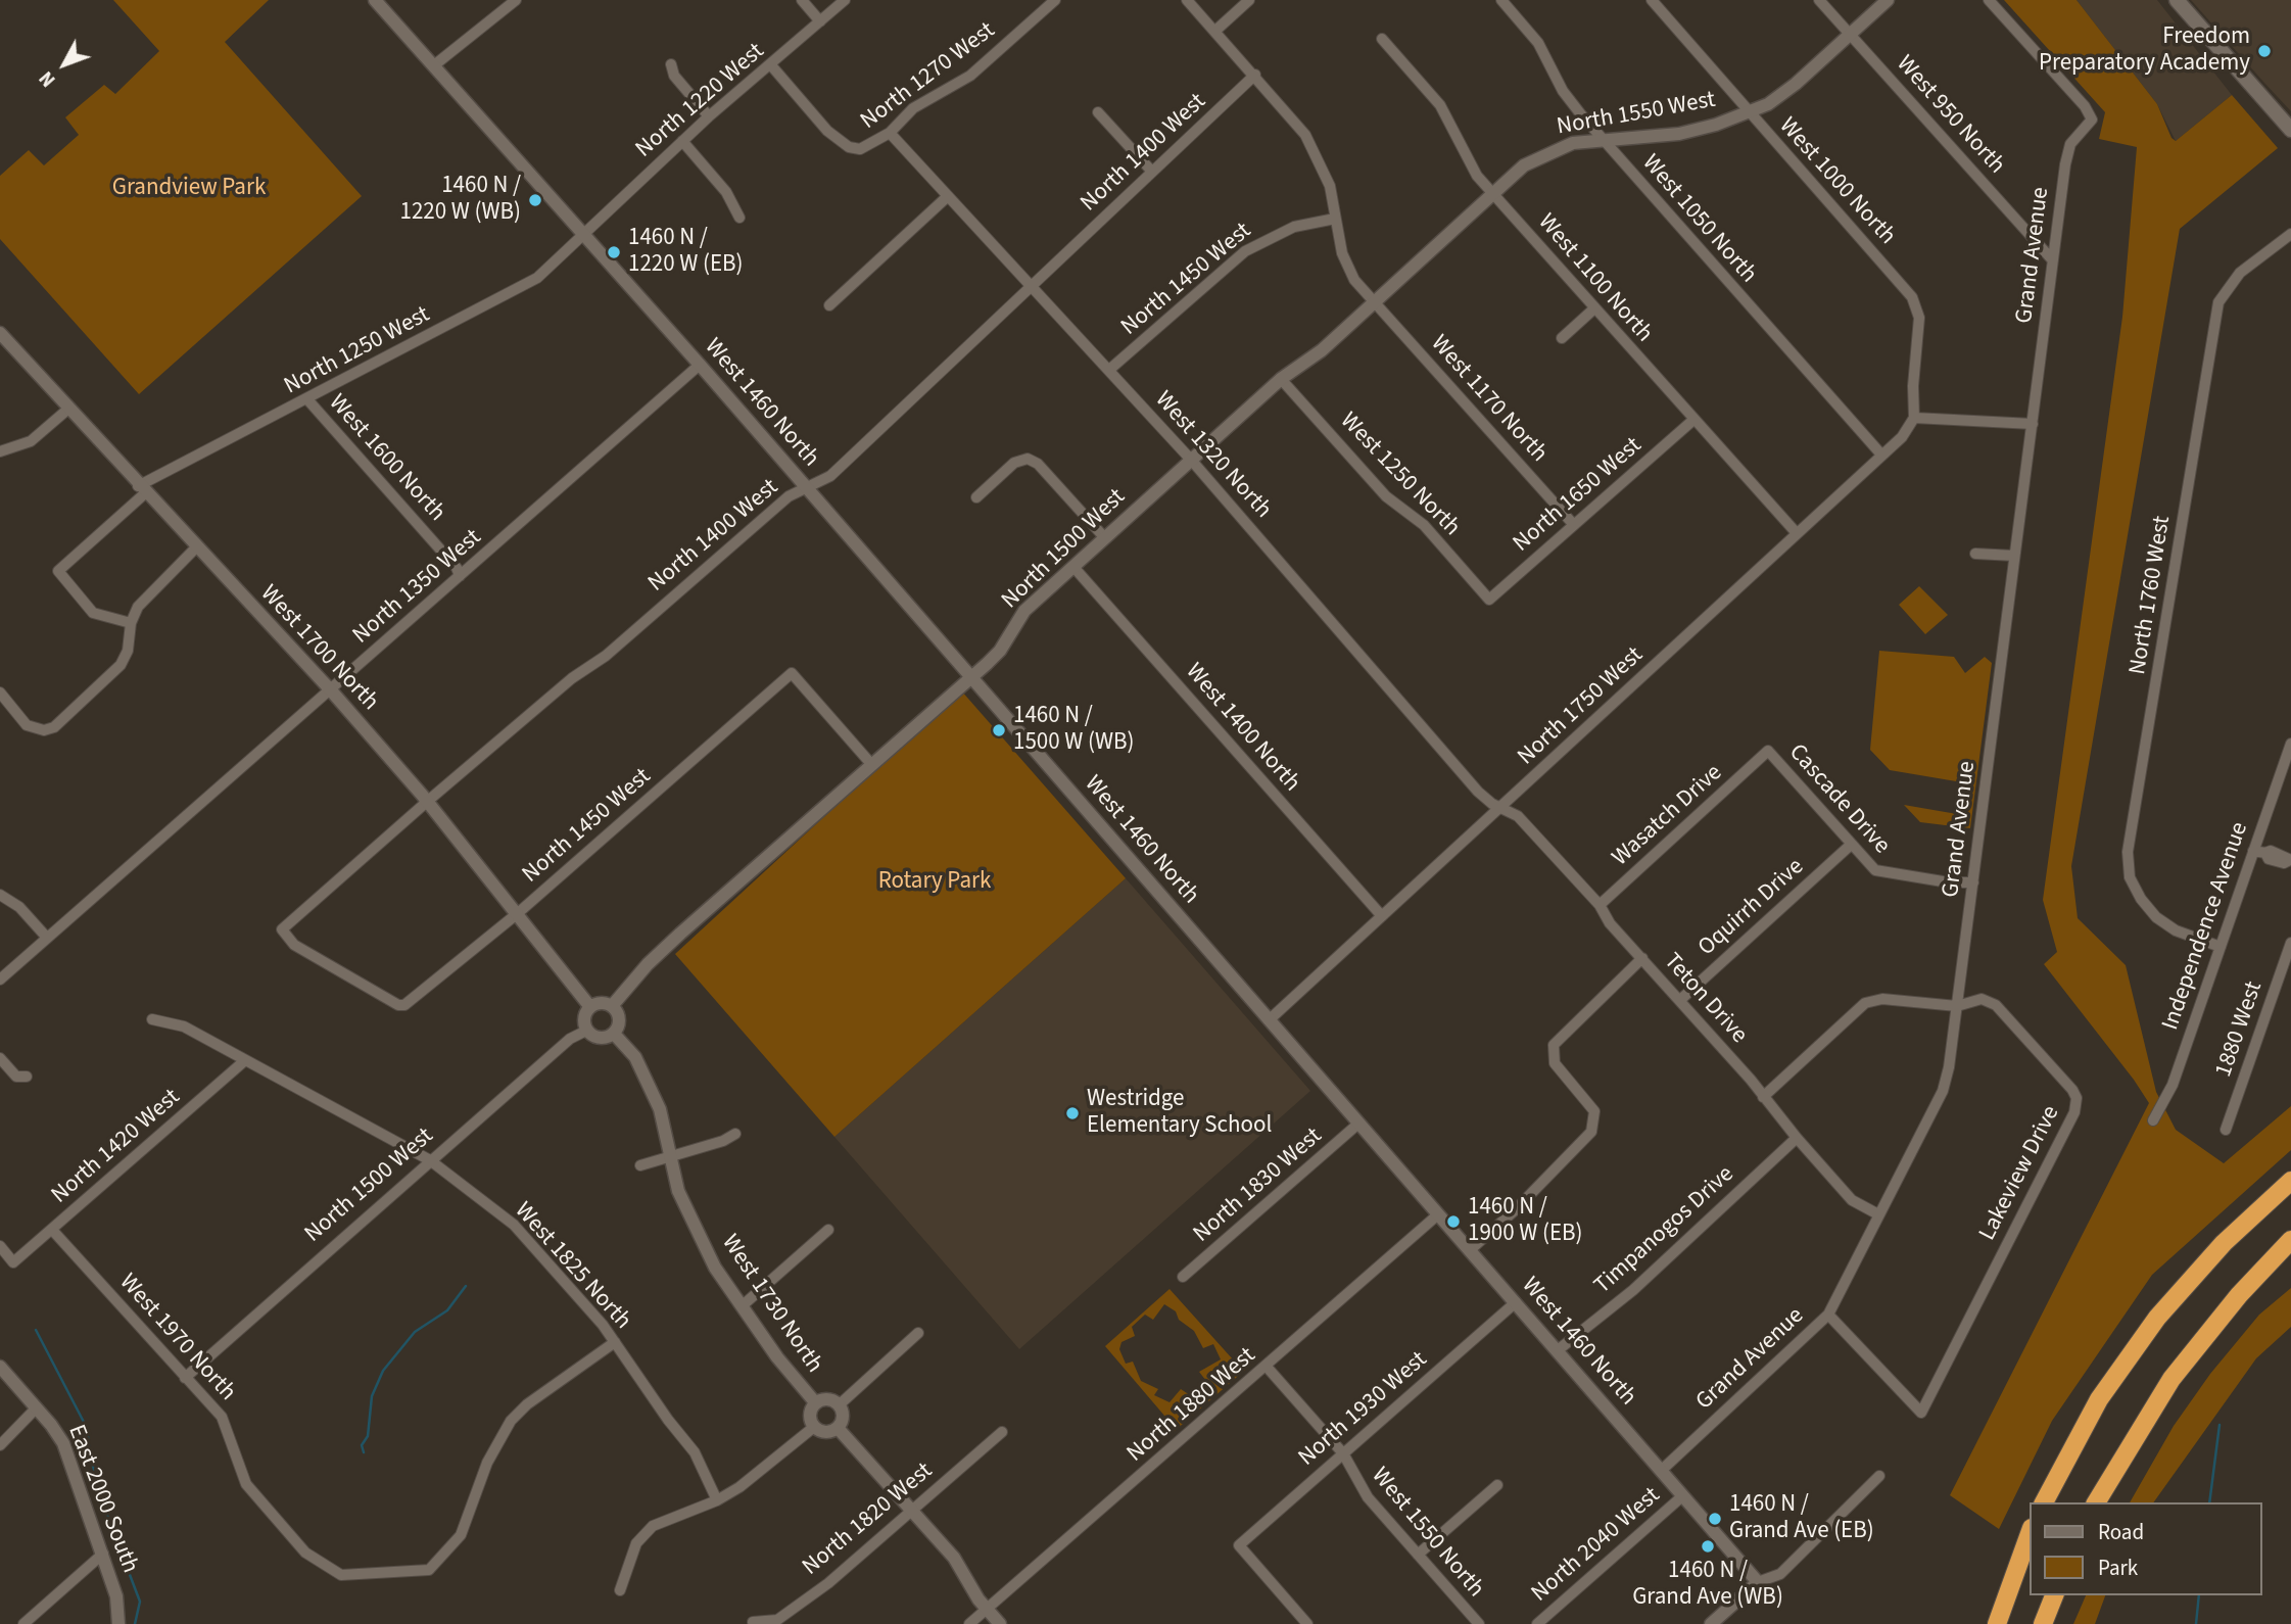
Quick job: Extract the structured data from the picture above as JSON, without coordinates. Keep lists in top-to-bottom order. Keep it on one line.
{"streets":{"street":["North 1270 West","North 1220 West","North 1550 West","West 950 North","North 1400 West","West 1000 North","West 1050 North","Grand Avenue","West 1100 North","North 1450 West","North 1250 West","West 1170 North","West 1460 North","West 1320 North","West 1600 North","West 1250 North","North 1650 West","North 1500 West","North 1350 West","North 1760 West","West 1700 North","North 1750 West","West 1400 North","Cascade Drive","Wasatch Drive","Oquirrh Drive","Independence Avenue","Teton Drive","1880 West","North 1420 West","Lakeview Drive","North 1830 West","Timpanogos Drive","West 1825 North","West 1730 North","West 1970 North","North 1880 West","North 1930 West","East 2000 South","North 1820 West","West 1550 North","North 2040 West"]},"crossings":[["North 1270 West","North 1220 West"],["North 1270 West","West 1320 North"],["North 1220 West","North 1250 West"],["North 1220 West","West 1460 North"],["North 1550 West","West 950 North"],["North 1550 West","West 1000 North"],["North 1550 West","West 1050 North"],["North 1550 West","West 1100 North"],["North 1550 West","North 1500 West"],["West 950 North","Grand Avenue"],["North 1400 West","North 1450 West"],["North 1400 West","West 1170 North"],["North 1400 West","West 1460 North"],["North 1400 West","West 1320 North"],["North 1400 West","West 1700 North"],["West 1000 North","North 1750 West"],["West 1050 North","North 1750 West"],["Grand Avenue","West 1460 North"],["Grand Avenue","Cascade Drive"],["Grand Avenue","Teton Drive"],["Grand Avenue","Lakeview Drive"],["West 1100 North","North 1650 West"],["West 1100 North","North 1500 West"],["West 1100 North","North 1750 West"],["North 1450 West","West 1170 North"],["North 1450 West","West 1320 North"],["North 1450 West","North 1500 West"],["North 1450 West","West 1700 North"],["North 1250 West","West 1460 North"],["North 1250 West","West 1600 North"],["North 1250 West","West 1700 North"],["West 1170 North","North 1650 West"],["West 1170 North","North 1500 West"],["West 1460 North","North 1500 West"],["West 1460 North","North 1350 West"],["West 1460 North","North 1750 West"],["West 1460 North","North 1830 West"],["West 1460 North","Timpanogos Drive"],["West 1460 North","North 1880 West"],["West 1460 North","North 1930 West"],["West 1460 North","North 2040 West"],["West 1320 North","North 1500 West"],["West 1320 North","North 1750 West"],["West 1320 North","Teton Drive"],["West 1600 North","North 1350 West"],["West 1250 North","North 1650 West"],["West 1250 North","North 1500 West"],["North 1500 West","West 1700 North"],["North 1500 West","West 1400 North"],["North 1500 West","West 1825 North"],["North 1500 West","West 1730 North"],["North 1500 West","West 1970 North"],["North 1350 West","West 1700 North"],["North 1760 West","Independence Avenue"],["West 1700 North","West 1730 North"],["North 1750 West","West 1400 North"],["North 1750 West","Teton Drive"],["Cascade Drive","Wasatch Drive"],["Cascade Drive","Oquirrh Drive"],["Wasatch Drive","Teton Drive"],["Oquirrh Drive","Teton Drive"],["Teton Drive","Lakeview Drive"],["Teton Drive","Timpanogos Drive"],["North 1420 West","West 1825 North"],["North 1420 West","West 1970 North"],["West 1825 North","West 1970 North"],["North 1880 West","West 1550 North"],["North 1930 West","West 1550 North"]],"parks":["Grandview Park","Rotary Park"],"places":["Freedom Preparatory Academy","1460 N / 1220 W (WB)","1460 N / 1220 W (EB)","1460 N / 1500 W (WB)","Westridge Elementary School","1460 N / 1900 W (EB)","1460 N / Grand Ave (EB)","1460 N / Grand Ave (WB)"],"legend":["Road","Park"],"north":"bottom left"}
